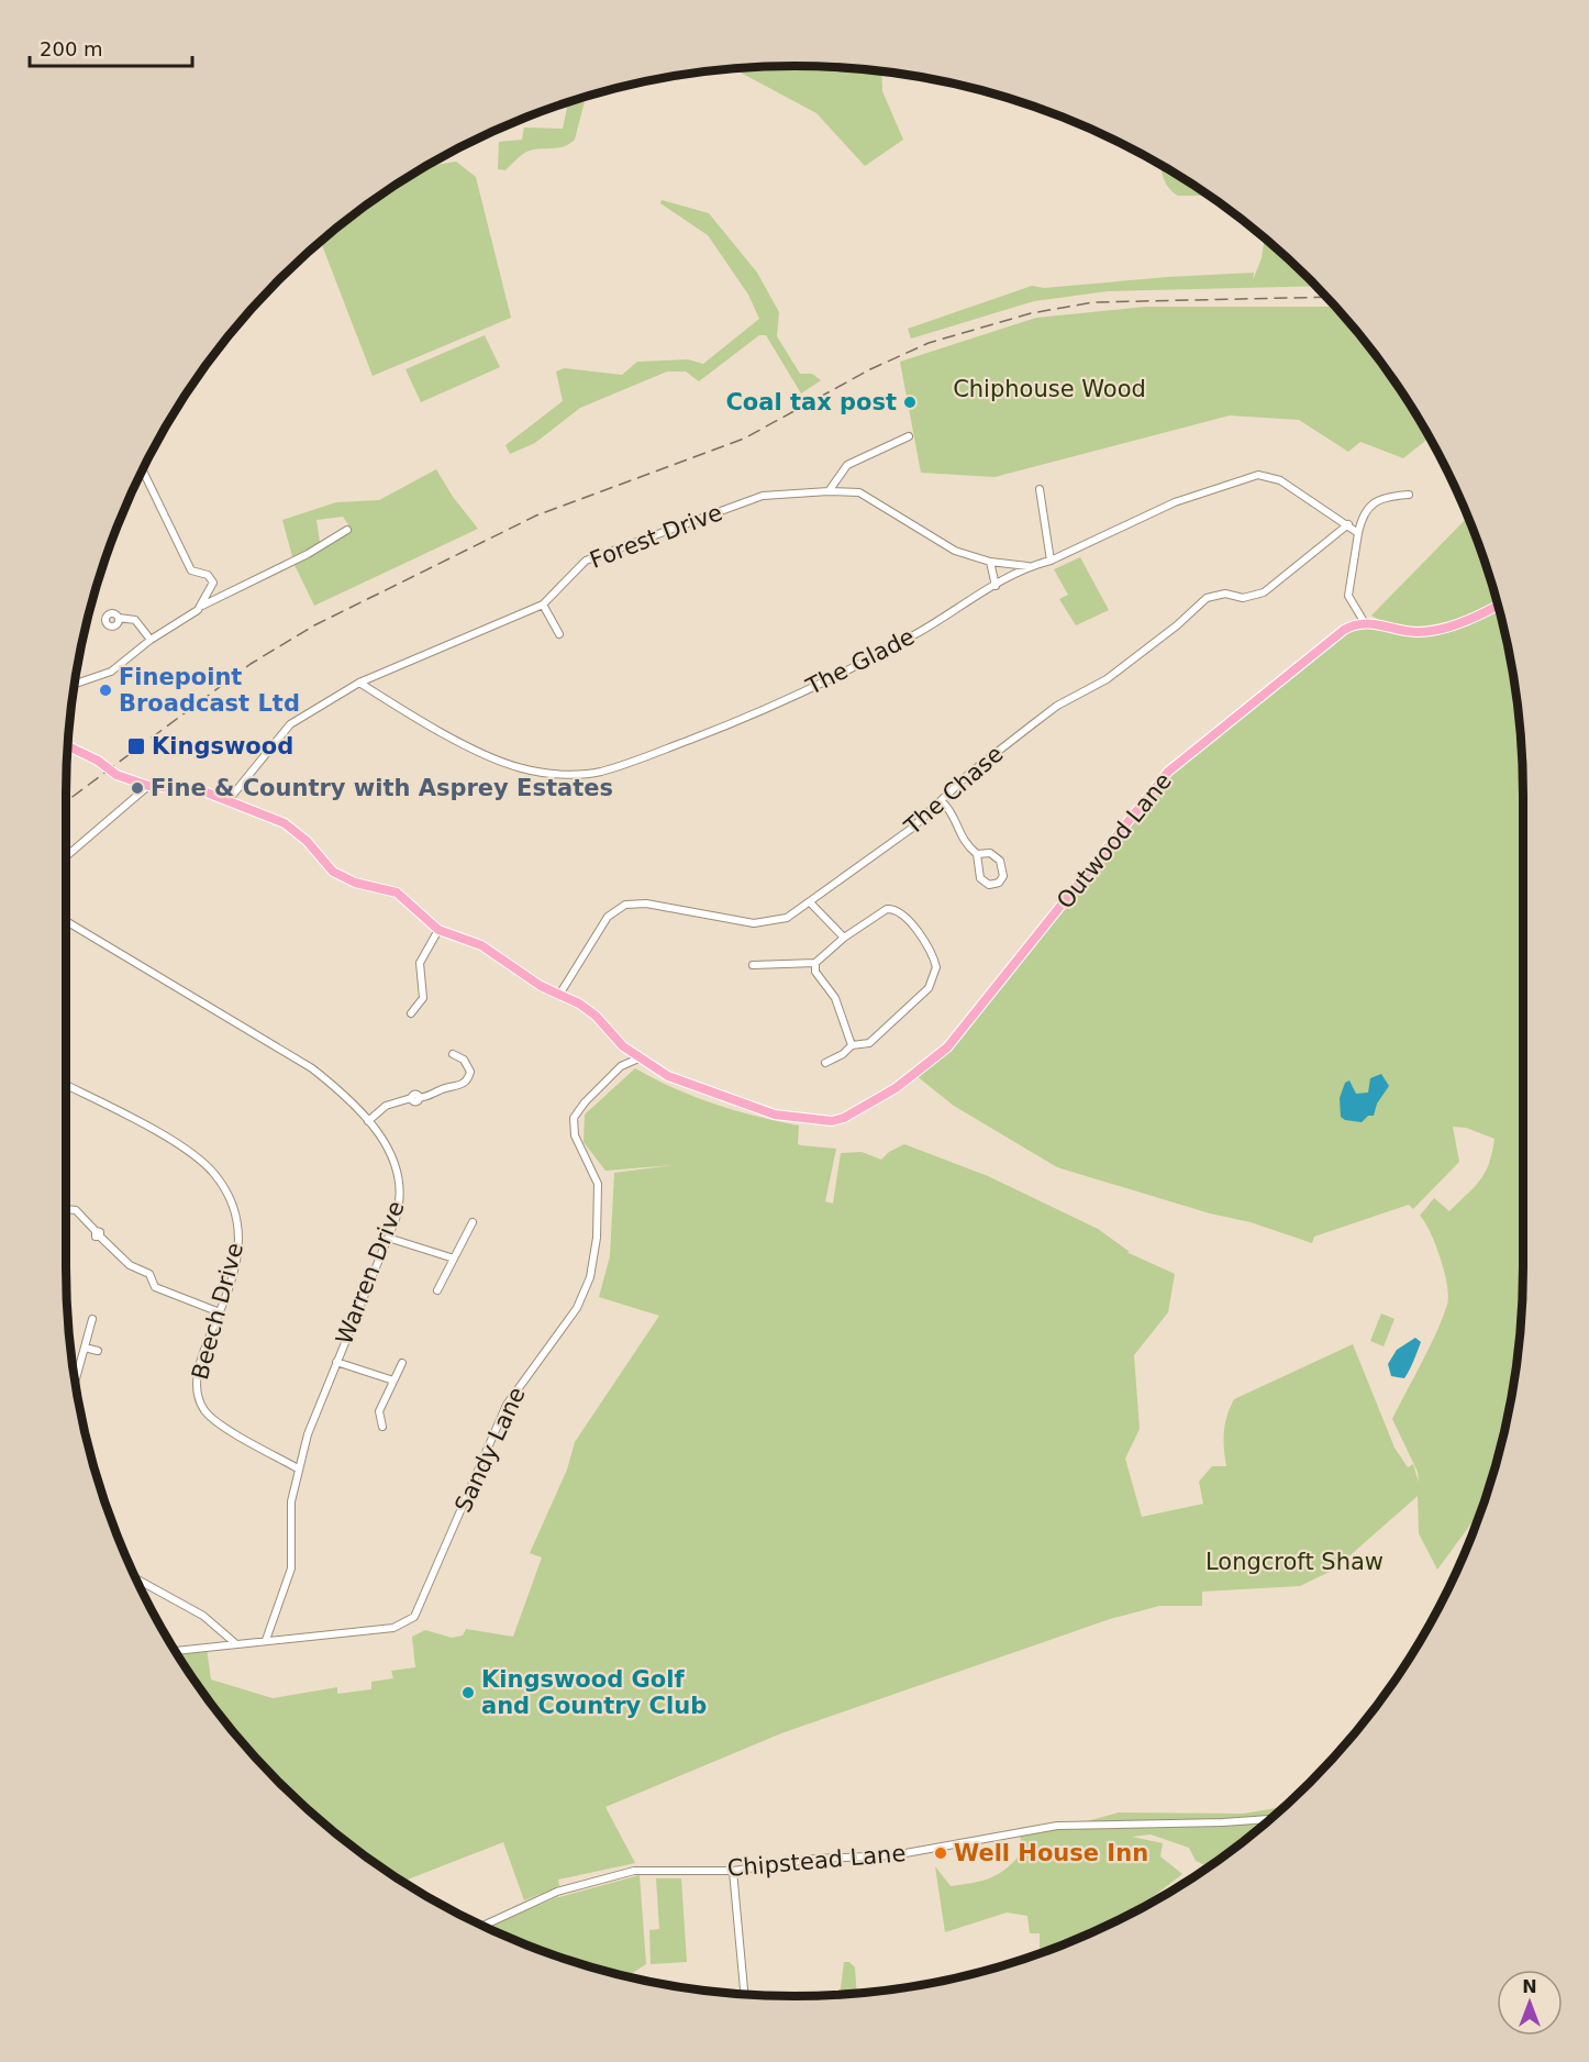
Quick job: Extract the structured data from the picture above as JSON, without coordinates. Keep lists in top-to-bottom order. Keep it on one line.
{"streets":{"main road":["Outwood Lane"],"street":["Forest Drive","The Glade","The Chase","Warren Drive","Beech Drive","Sandy Lane","Chipstead Lane"]},"crossings":[["Forest Drive","The Glade"],["The Glade","The Chase"],["The Chase","Outwood Lane"],["Outwood Lane","Sandy Lane"],["Warren Drive","Beech Drive"],["Warren Drive","Sandy Lane"]],"parks":["Chiphouse Wood","Longcroft Shaw"],"places":{"other":["Coal tax post","Finepoint Broadcast Ltd","Fine & Country with Asprey Estates","Kingswood Golf and Country Club","Well House Inn"],"transit":["Kingswood"]},"scale_bar":"200 m","north":"top"}
